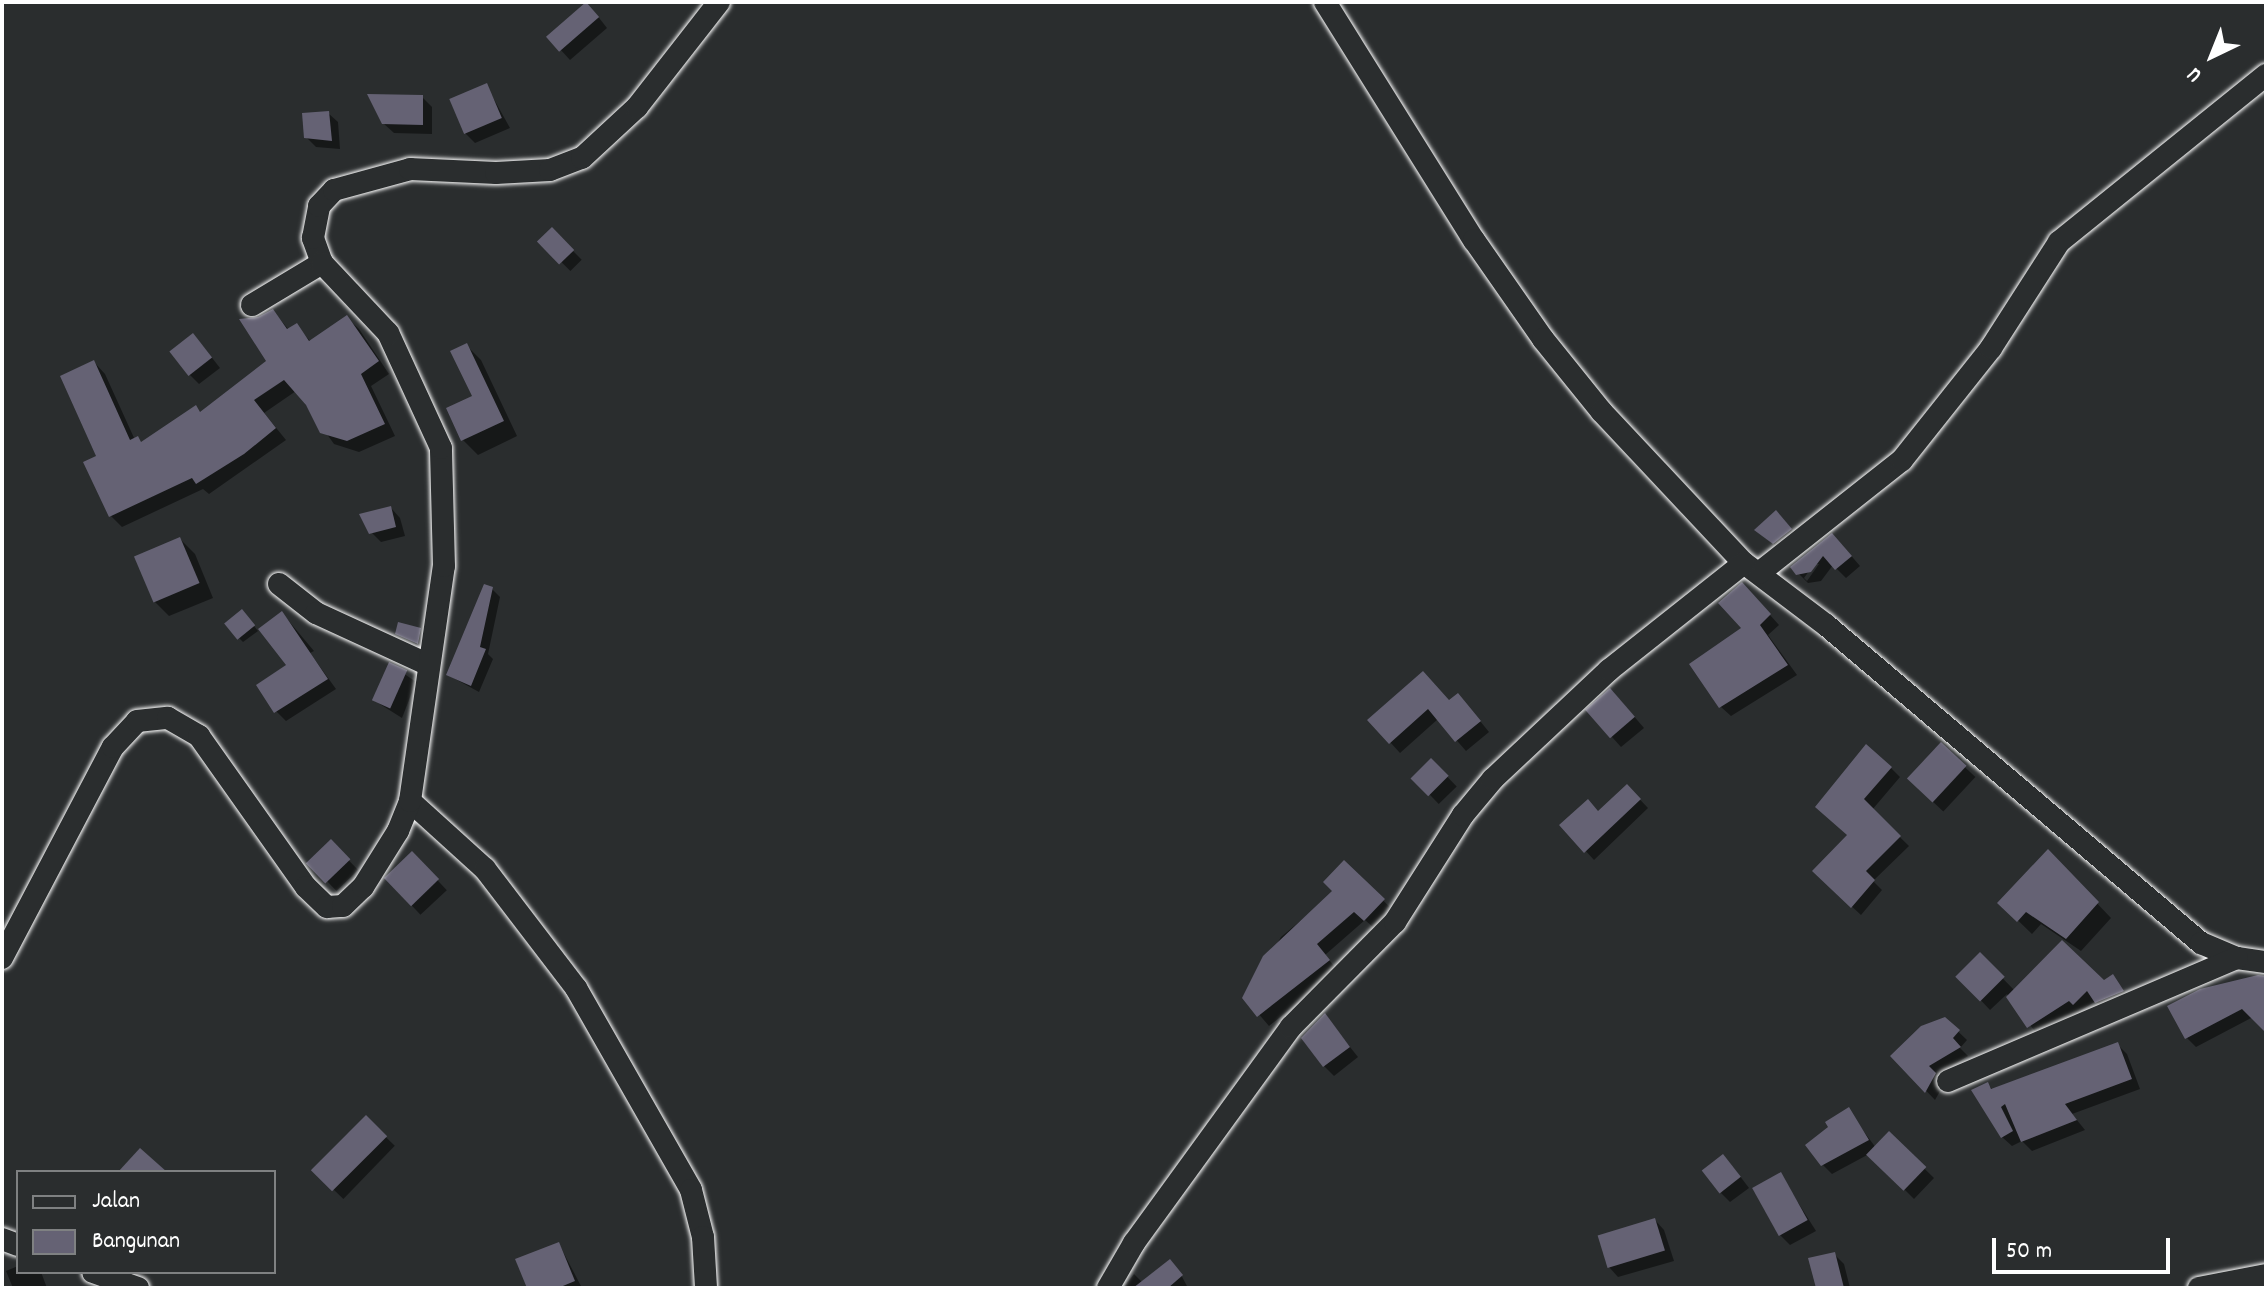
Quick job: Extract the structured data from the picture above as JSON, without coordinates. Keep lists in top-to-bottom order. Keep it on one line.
{"legend":["Jalan","Bangunan"],"scale_bar":"50 m","north":"bottom left"}
